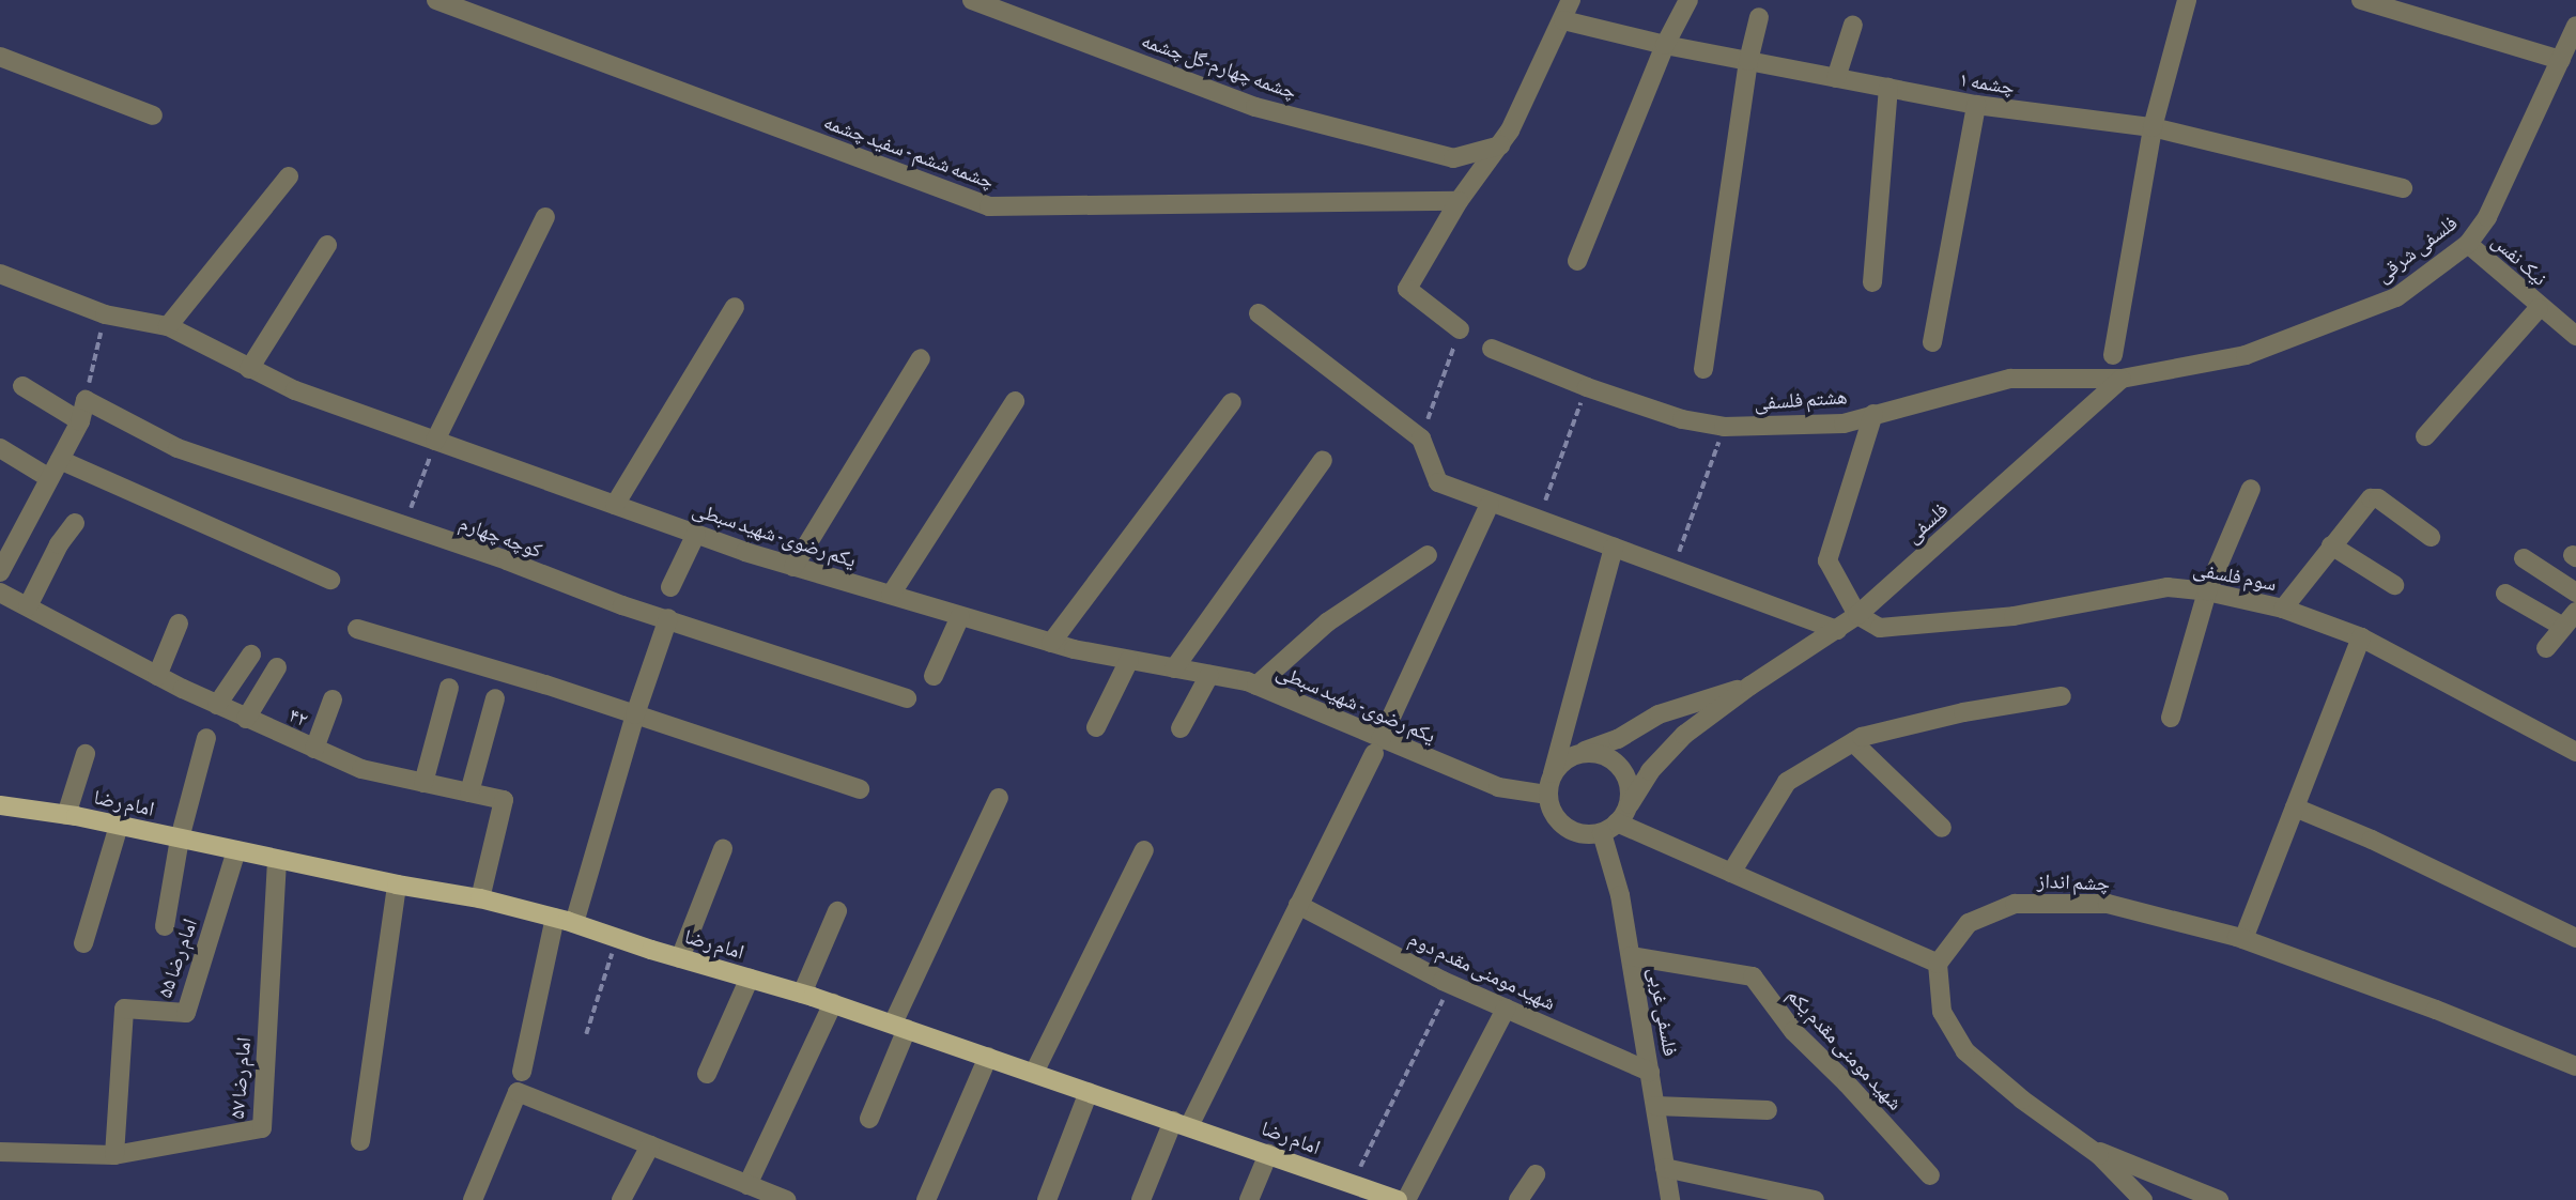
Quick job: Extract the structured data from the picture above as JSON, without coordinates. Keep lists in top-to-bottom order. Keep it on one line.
{"streets":{"main road":["امام رضا"],"street":["چشمه چهارم-گل چشمه","چشمه ۱","چشمه ششم - سفید چشمه","فلسفی شرقی","نیک نفس","هشتم فلسفی","فلسفی","یکم رضوی- شهید سبطی","کوچه چهارم","سوم فلسفی","۴۲","چشم انداز","۵۵ امام رضا","شهید مومنی مقدم دوم","فلسفی غربی","شهید مومنی مقدم یکم","امام رضا ۵۷"]},"crossings":[["فلسفی شرقی","نیک نفس"],["فلسفی شرقی","هشتم فلسفی"],["فلسفی شرقی","فلسفی"],["هشتم فلسفی","فلسفی"],["فلسفی","سوم فلسفی"],["یکم رضوی- شهید سبطی","فلسفی غربی"],["۴۲","امام رضا"],["امام رضا","۵۵ امام رضا"],["امام رضا","امام رضا ۵۷"],["۵۵ امام رضا","امام رضا ۵۷"],["شهید مومنی مقدم دوم","فلسفی غربی"],["فلسفی غربی","شهید مومنی مقدم یکم"]]}
